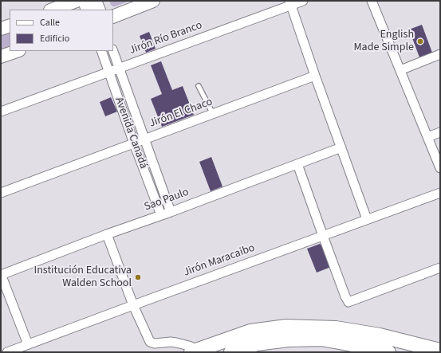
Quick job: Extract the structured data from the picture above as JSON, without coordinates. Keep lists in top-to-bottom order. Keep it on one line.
{"streets":{"street":["Jirón Río Branco","Jirón El Chaco","Avenida Canadá","Sao Paulo","Jirón Maracaibo"]},"crossings":[["Jirón Río Branco","Avenida Canadá"],["Jirón El Chaco","Avenida Canadá"],["Avenida Canadá","Sao Paulo"]],"places":["English Made Simple","Institución Educativa Walden School"],"legend":["Calle","Edificio"]}
